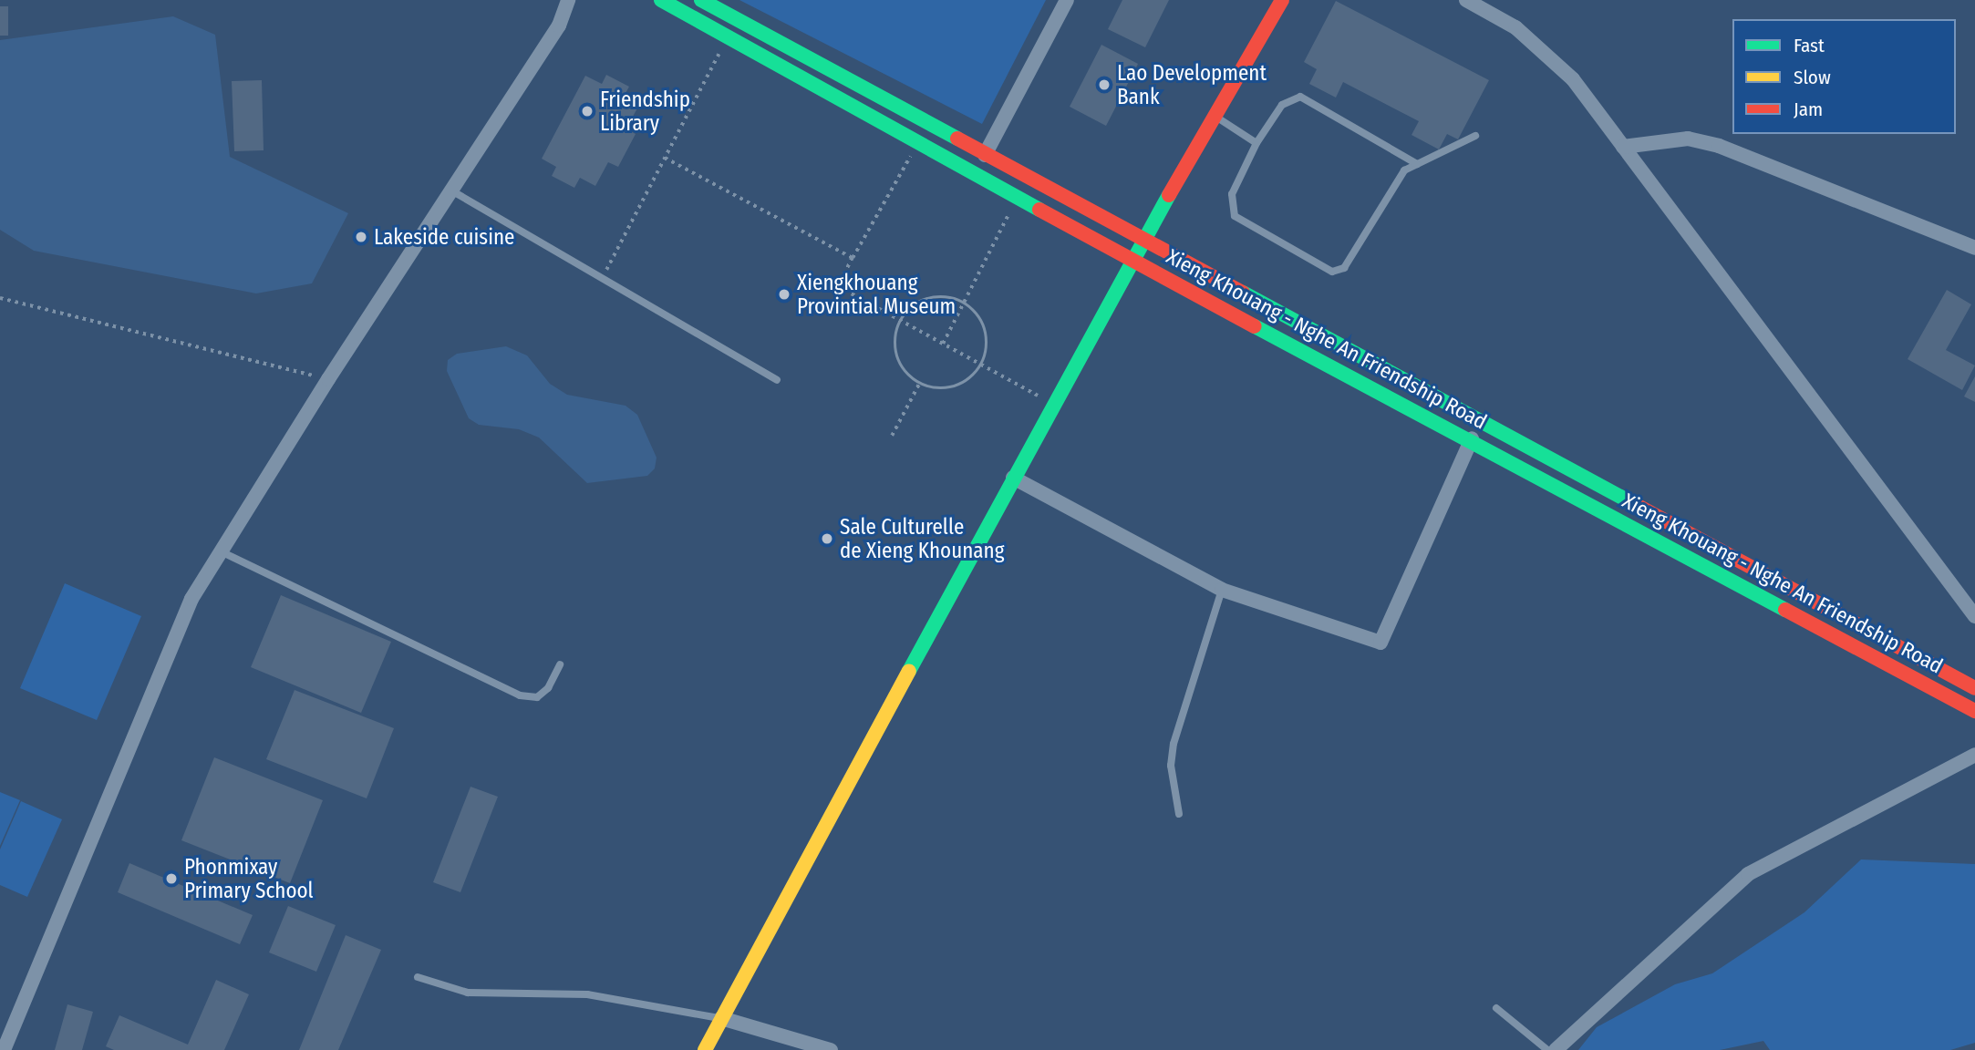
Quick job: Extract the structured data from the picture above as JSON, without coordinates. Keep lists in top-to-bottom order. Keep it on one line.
{"streets":{"street":["Xieng Khouang - Nghe An Friendship Road"]},"places":["Lao Development Bank","Friendship Library","Lakeside cuisine","Xiengkhouang Provintial Museum","Sale Culturelle de Xieng Khounang","Phonmixay Primary School"],"legend":["Fast","Slow","Jam"]}
